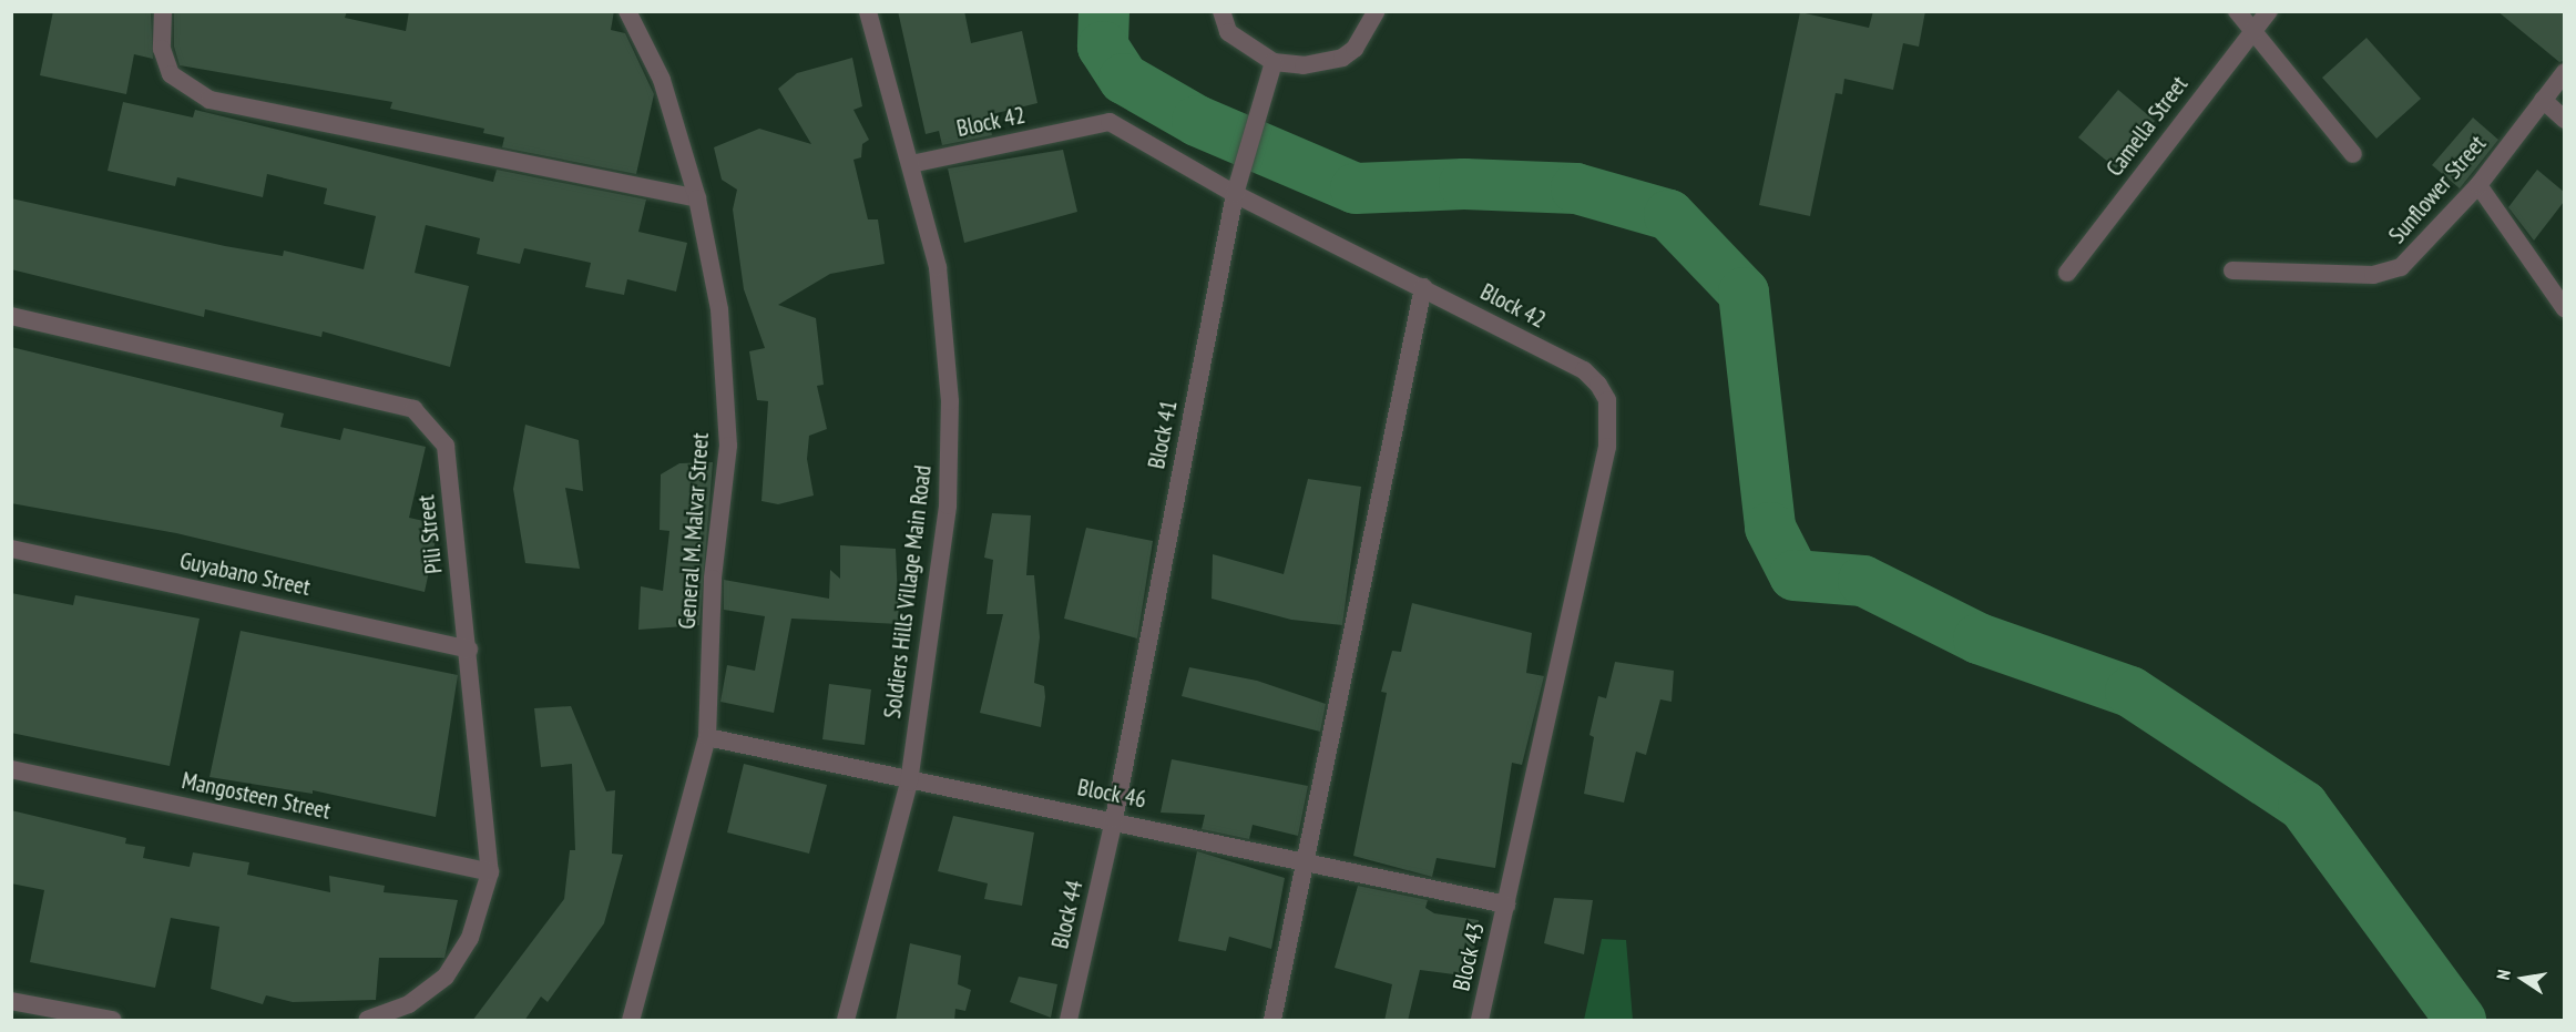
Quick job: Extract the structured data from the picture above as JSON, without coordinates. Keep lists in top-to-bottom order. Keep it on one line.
{"streets":{"street":["Block 42","Camella Street","Sunflower Street","Block 41","General M. Malvar Street","Pili Street","Guyabano Street","Soldiers Hills Village Main Road","Block 46","Mangosteen Street","Block 44","Block 43"]},"crossings":[["Block 42","Block 41"],["Block 42","Soldiers Hills Village Main Road"],["Block 42","Block 46"],["Block 42","Block 43"],["Block 41","Block 46"],["Block 41","Block 44"],["General M. Malvar Street","Block 46"],["Pili Street","Guyabano Street"],["Pili Street","Mangosteen Street"],["Soldiers Hills Village Main Road","Block 46"],["Block 46","Block 44"],["Block 46","Block 43"]],"north":"left"}
